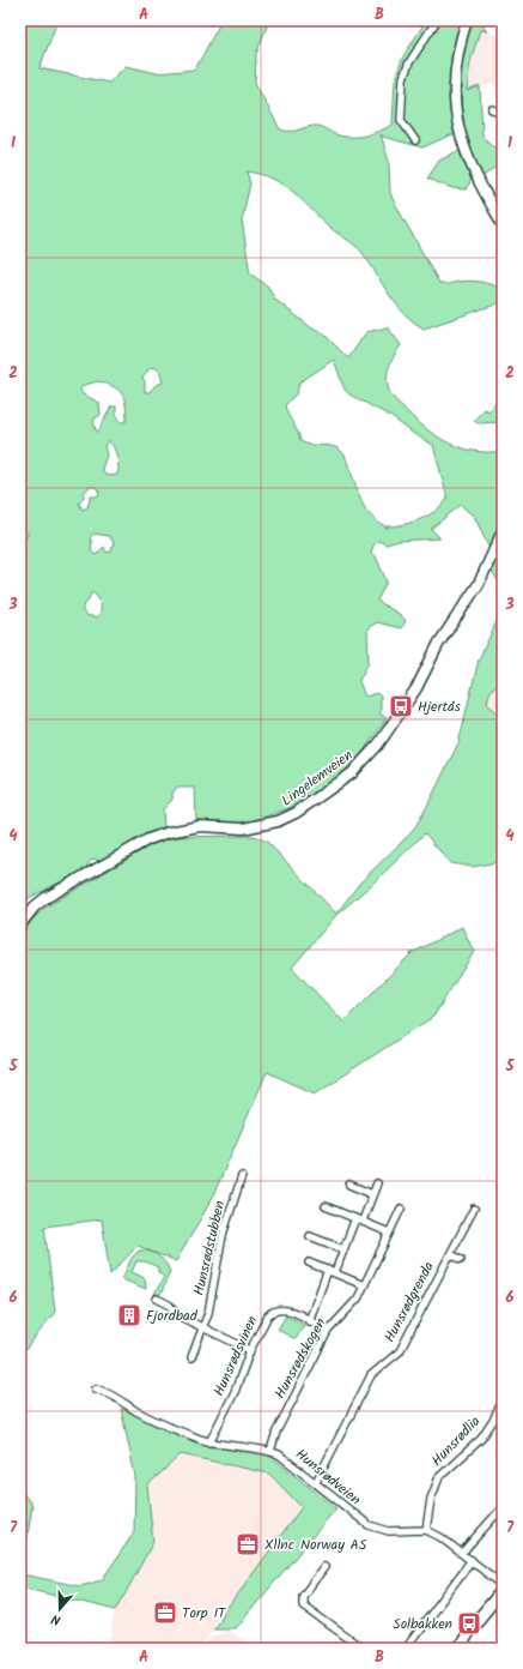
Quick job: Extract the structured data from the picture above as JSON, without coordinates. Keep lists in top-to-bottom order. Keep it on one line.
{"streets":{"main road":["Lingelemveien"],"street":["Hunsrødstubben","Hunsrødgrenda","Hunsrødsvinen","Hunsrødskogen","Hunsrødlia","Hunsrødveien"]},"crossings":[["Hunsrødgrenda","Hunsrødveien"],["Hunsrødsvinen","Hunsrødskogen"],["Hunsrødsvinen","Hunsrødveien"],["Hunsrødskogen","Hunsrødveien"],["Hunsrødlia","Hunsrødveien"]],"places":{"bus stop":["Hjertås","Solbakken"],"building":["Fjordbad"],"office":["Xllnc Norway AS","Torp IT"]},"north":"bottom","grid":{"columns":["A","B"],"rows":["1","2","3","4","5","6","7"]}}
